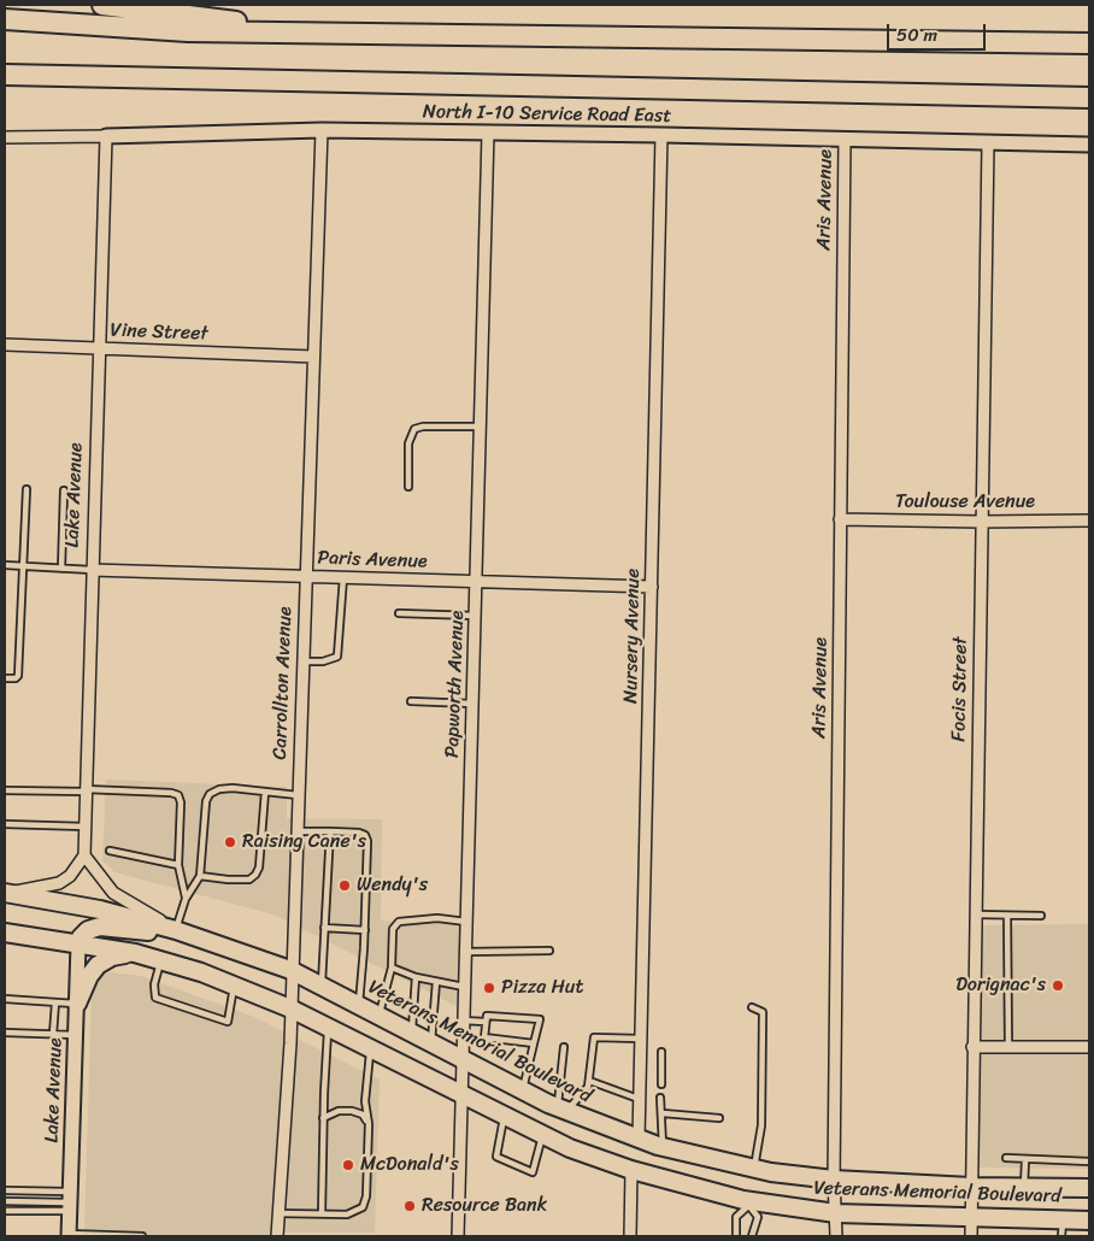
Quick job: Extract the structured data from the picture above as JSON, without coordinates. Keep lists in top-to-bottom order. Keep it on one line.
{"streets":{"main road":["Veterans Memorial Boulevard"],"street":["North I-10 Service Road East","Aris Avenue","Vine Street","Lake Avenue","Toulouse Avenue","Paris Avenue","Nursery Avenue","Carrollton Avenue","Papworth Avenue","Focis Street"]},"crossings":[["North I-10 Service Road East","Aris Avenue"],["North I-10 Service Road East","Lake Avenue"],["North I-10 Service Road East","Nursery Avenue"],["North I-10 Service Road East","Carrollton Avenue"],["North I-10 Service Road East","Papworth Avenue"],["North I-10 Service Road East","Focis Street"],["Aris Avenue","Toulouse Avenue"],["Aris Avenue","Veterans Memorial Boulevard"],["Vine Street","Lake Avenue"],["Vine Street","Carrollton Avenue"],["Lake Avenue","Paris Avenue"],["Lake Avenue","Veterans Memorial Boulevard"],["Toulouse Avenue","Focis Street"],["Paris Avenue","Nursery Avenue"],["Paris Avenue","Carrollton Avenue"],["Paris Avenue","Papworth Avenue"],["Nursery Avenue","Veterans Memorial Boulevard"],["Carrollton Avenue","Veterans Memorial Boulevard"],["Papworth Avenue","Veterans Memorial Boulevard"],["Focis Street","Veterans Memorial Boulevard"]],"places":["Raising Cane's","Wendy's","Dorignac's","Pizza Hut","McDonald's","Resource Bank"],"scale_bar":"50 m"}
